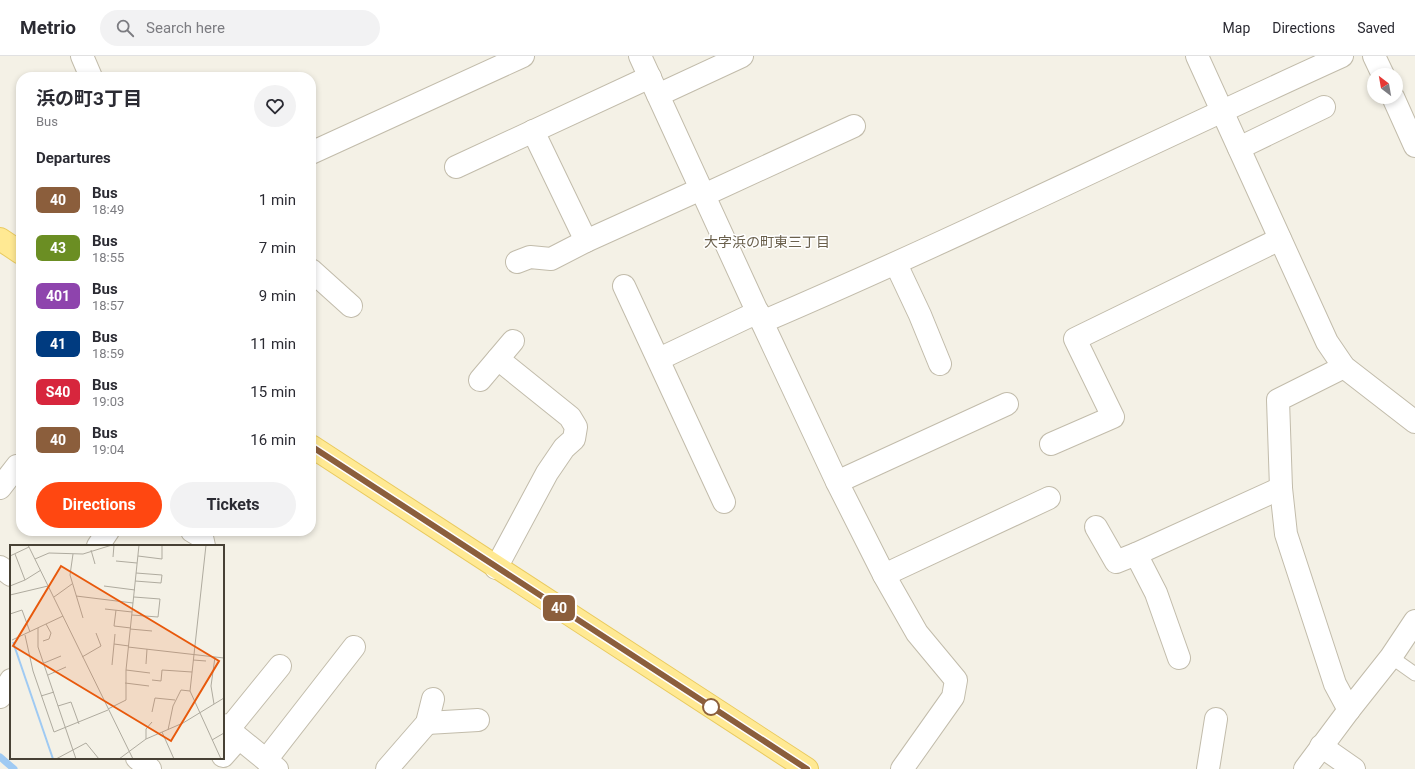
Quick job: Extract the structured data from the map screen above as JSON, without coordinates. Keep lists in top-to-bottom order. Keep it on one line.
{"districts":["大字浜の町東三丁目"],"lines":["bus line 40"],"north":"top left","page":{"header":"Metrio","search":"Search here","nav":["Map","Directions","Saved"],"on_map":"40","heading":[["浜の町3丁目","Bus"],"Departures"],"list":[{"mark":"40","name":"Bus","note":"18:49","value":"1 min"},{"mark":"43","name":"Bus","note":"18:55","value":"7 min"},{"mark":"401","name":"Bus","note":"18:57","value":"9 min"},{"mark":"41","name":"Bus","note":"18:59","value":"11 min"},{"mark":"S40","name":"Bus","note":"19:03","value":"15 min"},{"mark":"40","name":"Bus","note":"19:04","value":"16 min"}],"buttons":["Directions","Tickets"]}}
